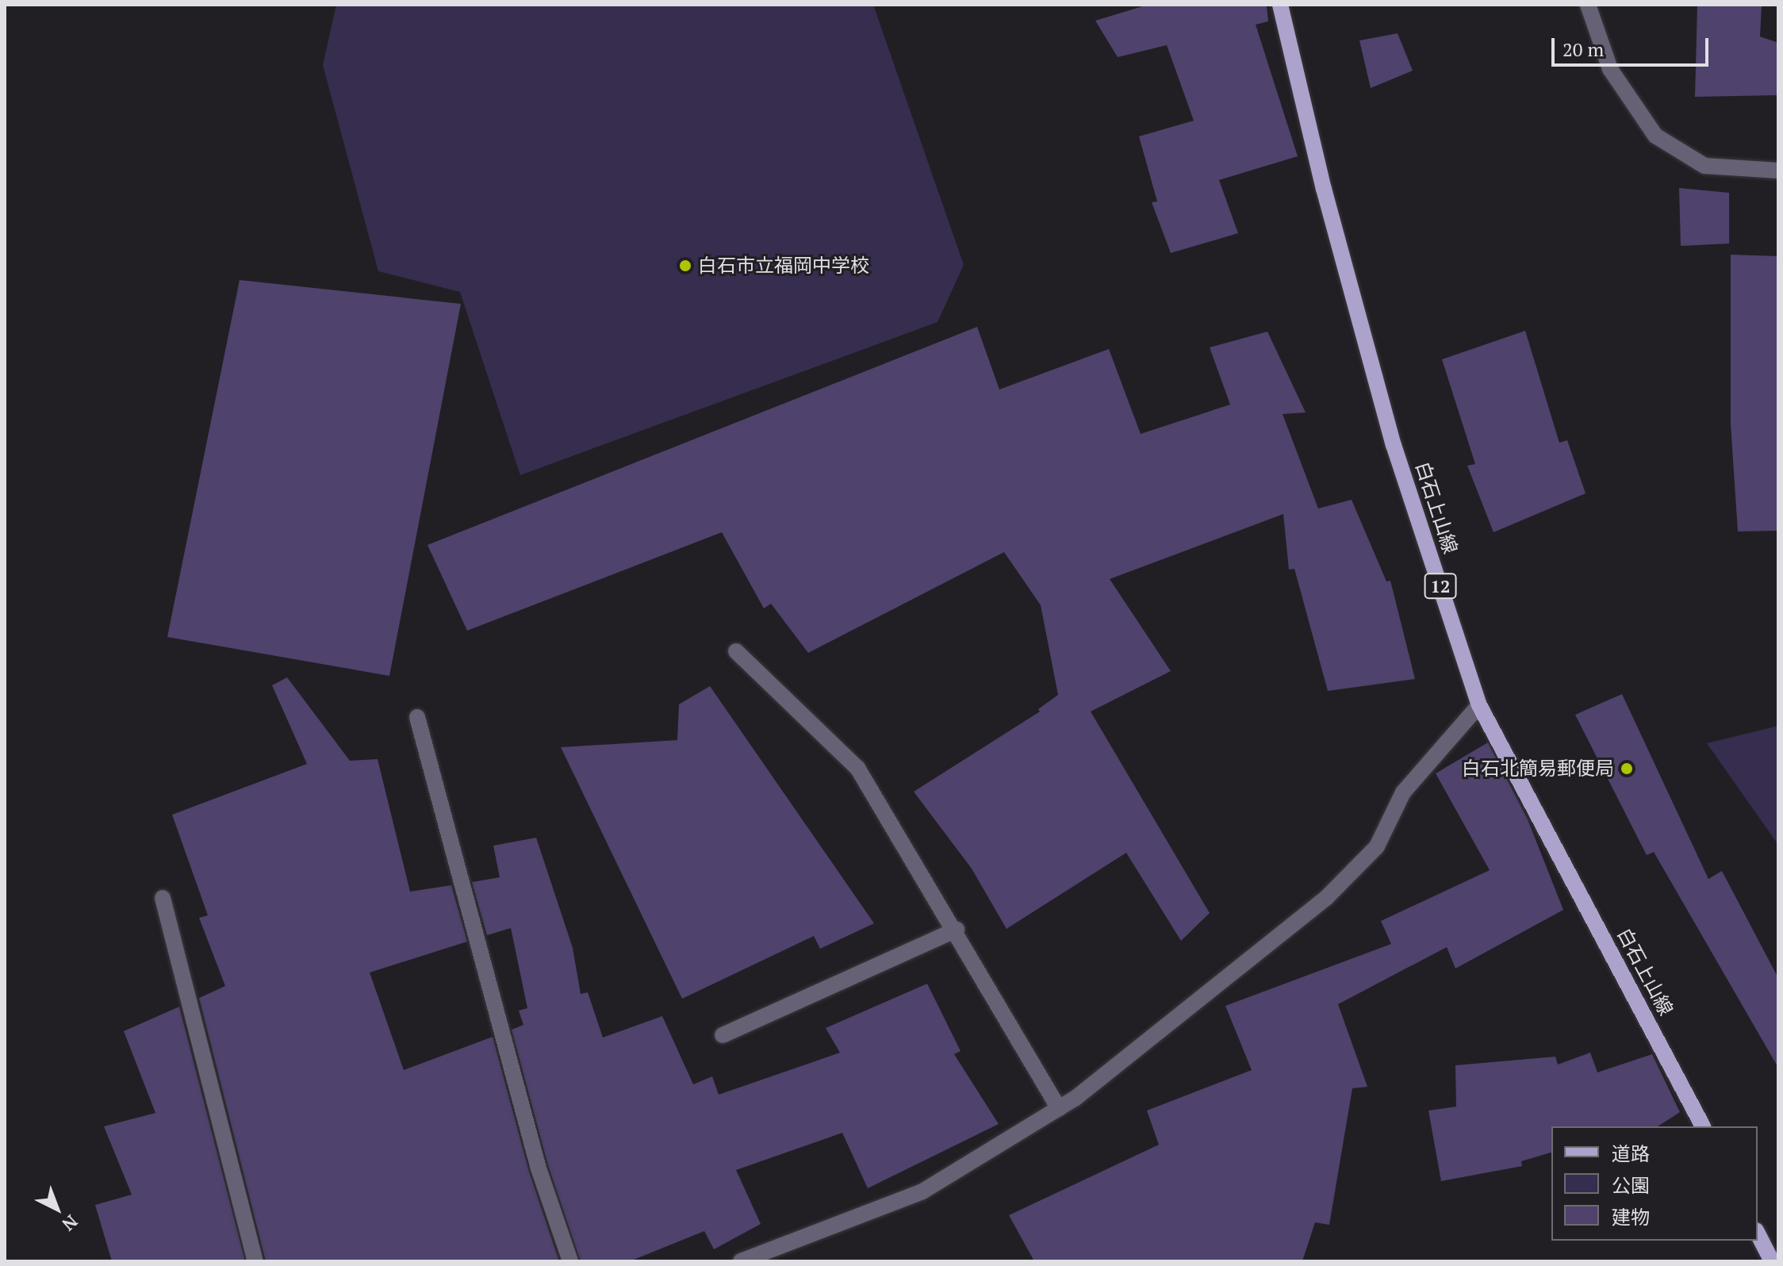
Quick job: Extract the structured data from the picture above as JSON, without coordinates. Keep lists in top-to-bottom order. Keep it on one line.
{"streets":{"main road":["白石上山線","12"]},"places":["白石市立福岡中学校","白石北簡易郵便局"],"legend":["道路","公園","建物"],"scale_bar":"20 m","north":"bottom right"}
